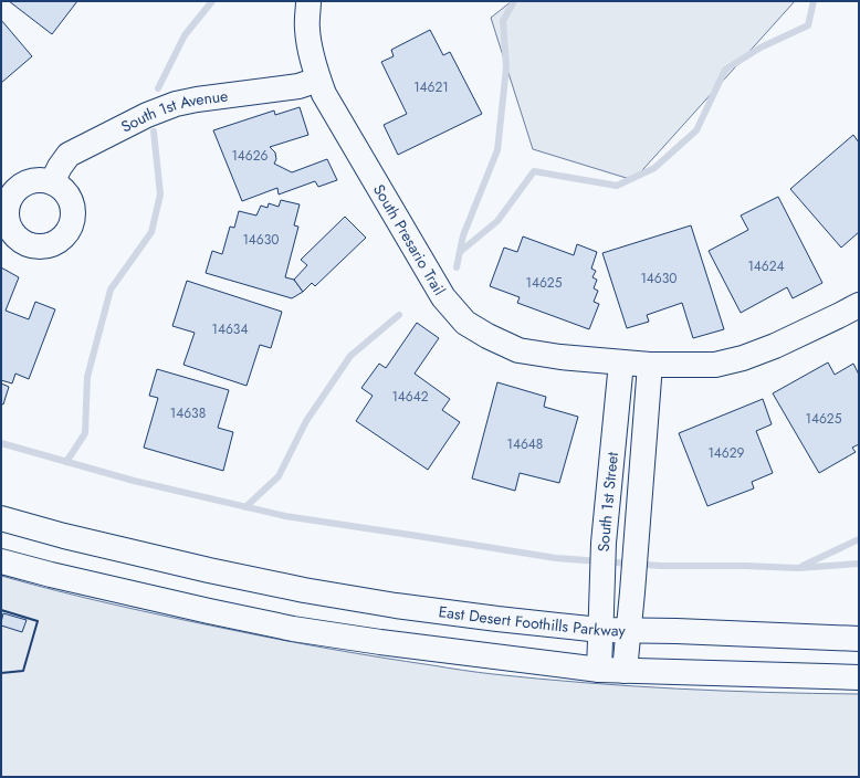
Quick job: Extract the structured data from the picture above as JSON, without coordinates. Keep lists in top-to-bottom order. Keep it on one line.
{"streets":{"street":["South 1st Avenue","South Presario Trail","South 1st Street","East Desert Foothills Parkway"]},"crossings":[["South 1st Avenue","South Presario Trail"],["South Presario Trail","South 1st Street"],["South 1st Street","East Desert Foothills Parkway"]],"house_numbers":["14621","14626","14630","14624","14630","14625","14634","14642","14638","14625","14648","14629"]}
